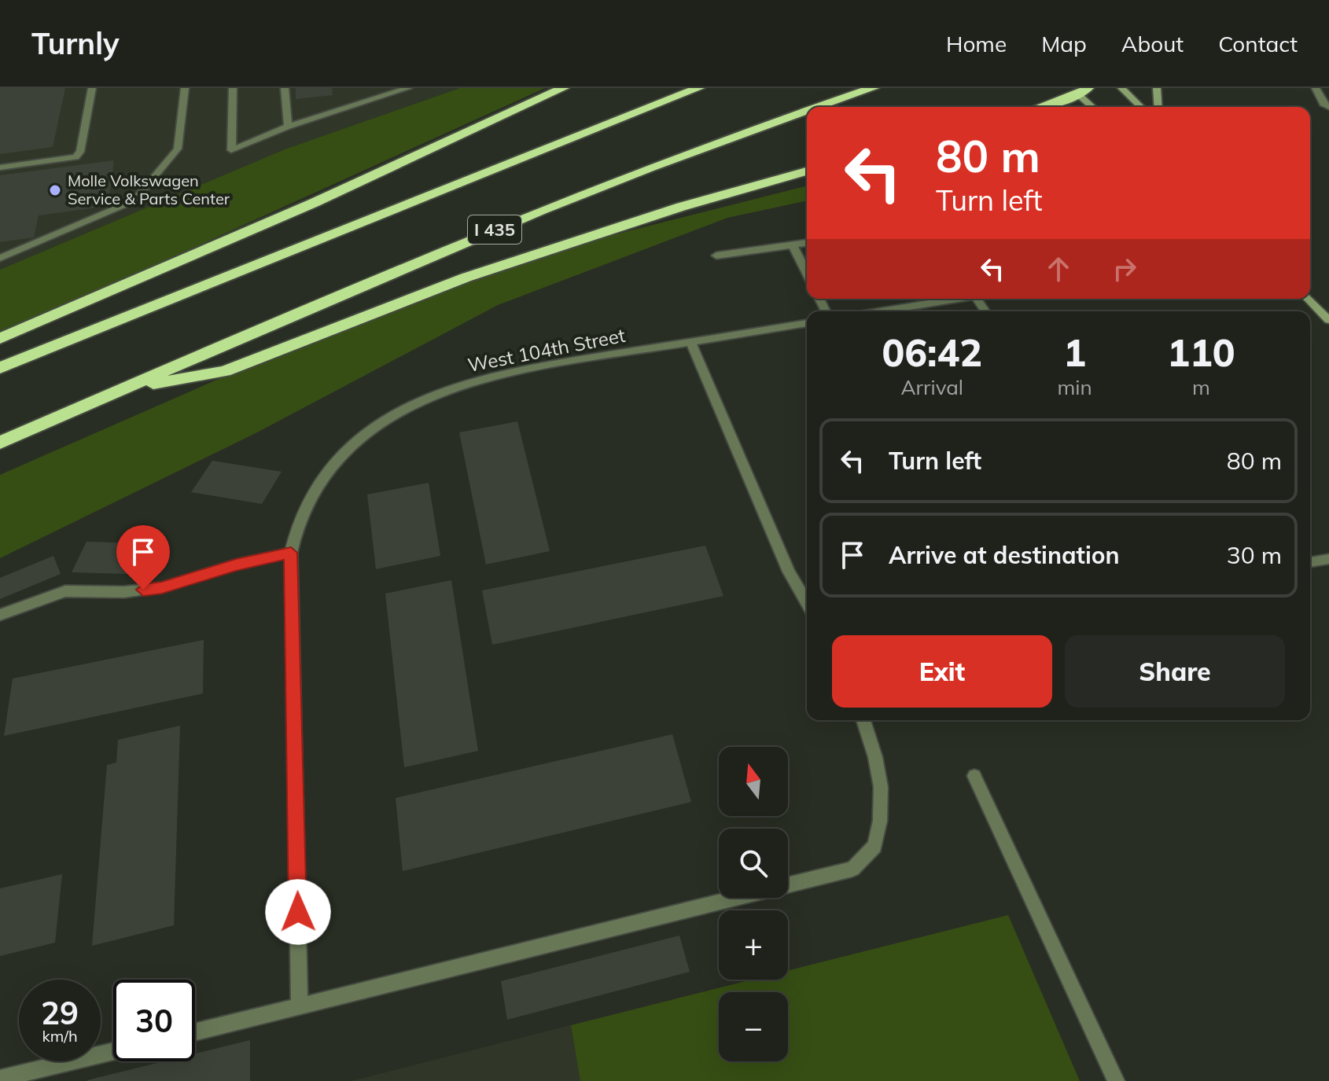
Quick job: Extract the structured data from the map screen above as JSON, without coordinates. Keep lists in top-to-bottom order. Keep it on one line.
{"streets":{"highway":["I 435"],"street":["West 104th Street"]},"places":["Molle Volkswagen Service & Parts Center"],"north":"top","page":{"header":"Turnly","nav":["Home","Map","About","Contact"],"turn":["80 m","Turn left"],"eta":["06:42","Arrival","1","min","110","m"],"list":[{"name":"Turn left","value":"80 m"},{"name":"Arrive at destination","value":"30 m"}],"buttons":["Exit","Share"],"map_buttons":["+","−"],"speed":"29 km/h","limit":"30"}}
